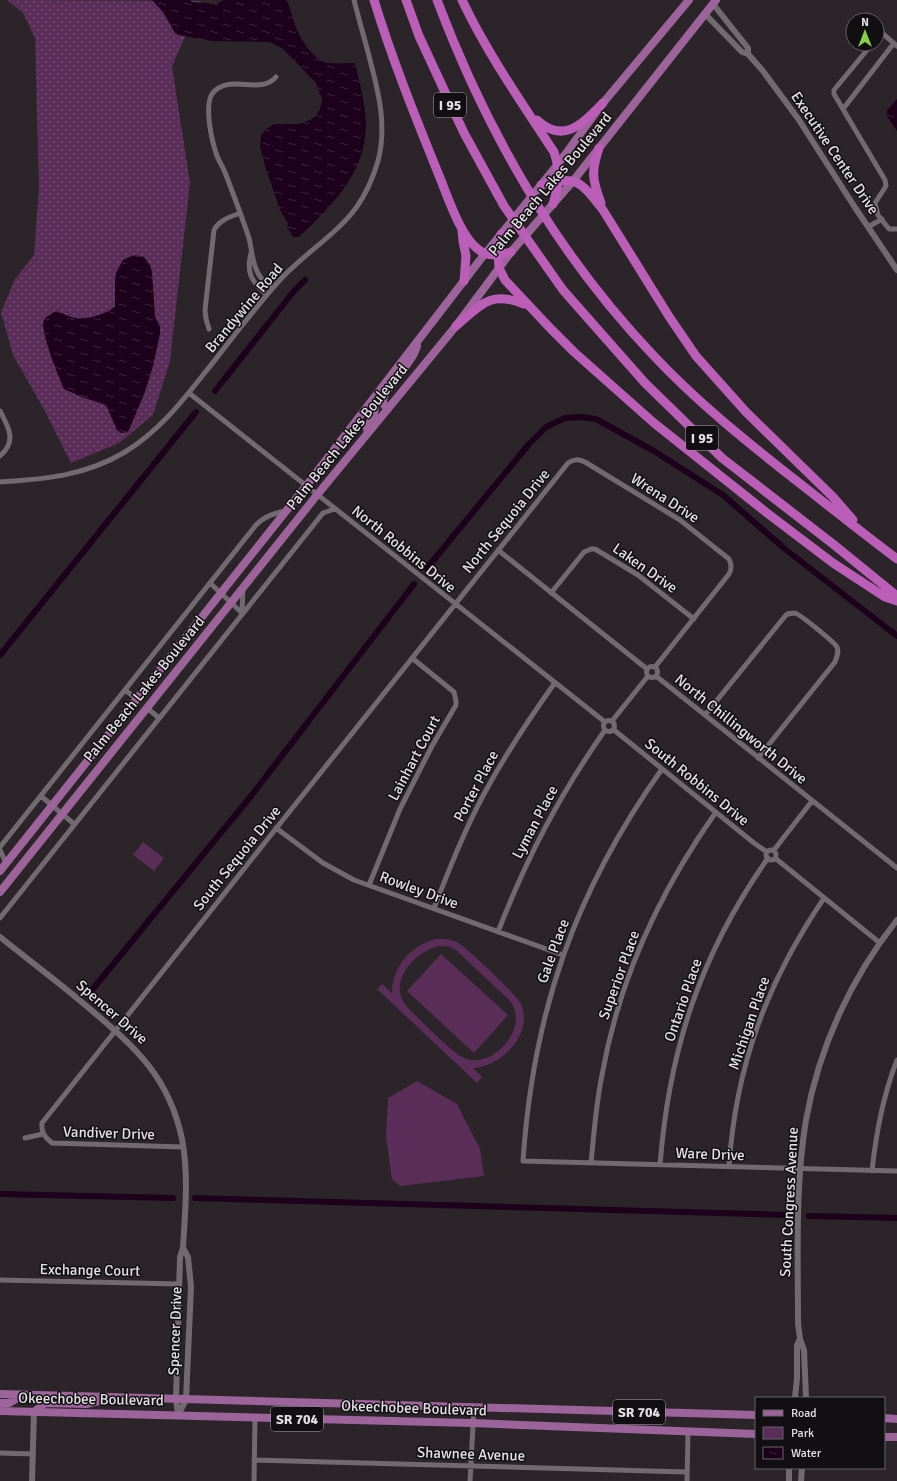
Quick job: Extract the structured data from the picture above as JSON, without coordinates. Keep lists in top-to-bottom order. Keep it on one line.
{"streets":{"highway":["I 95"],"main road":["Palm Beach Lakes Boulevard","Okeechobee Boulevard","SR 704"],"street":["Executive Center Drive","Brandywine Road","Wrena Drive","North Sequoia Drive","North Robbins Drive","Laken Drive","North Chillingworth Drive","Lainhart Court","South Robbins Drive","Porter Place","Lyman Place","South Sequoia Drive","Rowley Drive","Gale Place","Superior Place","Ontario Place","Spencer Drive","Michigan Place","Vandiver Drive","Ware Drive","South Congress Avenue","Exchange Court","Shawnee Avenue"]},"crossings":[["Executive Center Drive","Palm Beach Lakes Boulevard"],["Palm Beach Lakes Boulevard","North Robbins Drive"],["Brandywine Road","North Robbins Drive"],["Wrena Drive","North Sequoia Drive"],["Wrena Drive","Laken Drive"],["North Sequoia Drive","North Robbins Drive"],["North Sequoia Drive","South Sequoia Drive"],["North Robbins Drive","South Robbins Drive"],["North Robbins Drive","Porter Place"],["North Robbins Drive","Lyman Place"],["North Robbins Drive","South Sequoia Drive"],["Lainhart Court","South Sequoia Drive"],["Lainhart Court","Rowley Drive"],["South Robbins Drive","Lyman Place"],["South Robbins Drive","Gale Place"],["South Robbins Drive","Superior Place"],["South Robbins Drive","Ontario Place"],["Porter Place","Rowley Drive"],["Lyman Place","Rowley Drive"],["South Sequoia Drive","Rowley Drive"],["South Sequoia Drive","Spencer Drive"],["South Sequoia Drive","Vandiver Drive"],["Rowley Drive","Gale Place"],["Gale Place","Ware Drive"],["Superior Place","Ware Drive"],["Ontario Place","Ware Drive"],["Spencer Drive","Vandiver Drive"],["Spencer Drive","Exchange Court"],["Spencer Drive","Okeechobee Boulevard"],["Michigan Place","Ware Drive"],["Ware Drive","South Congress Avenue"]],"legend":["Road","Park","Water"],"north":"top"}
